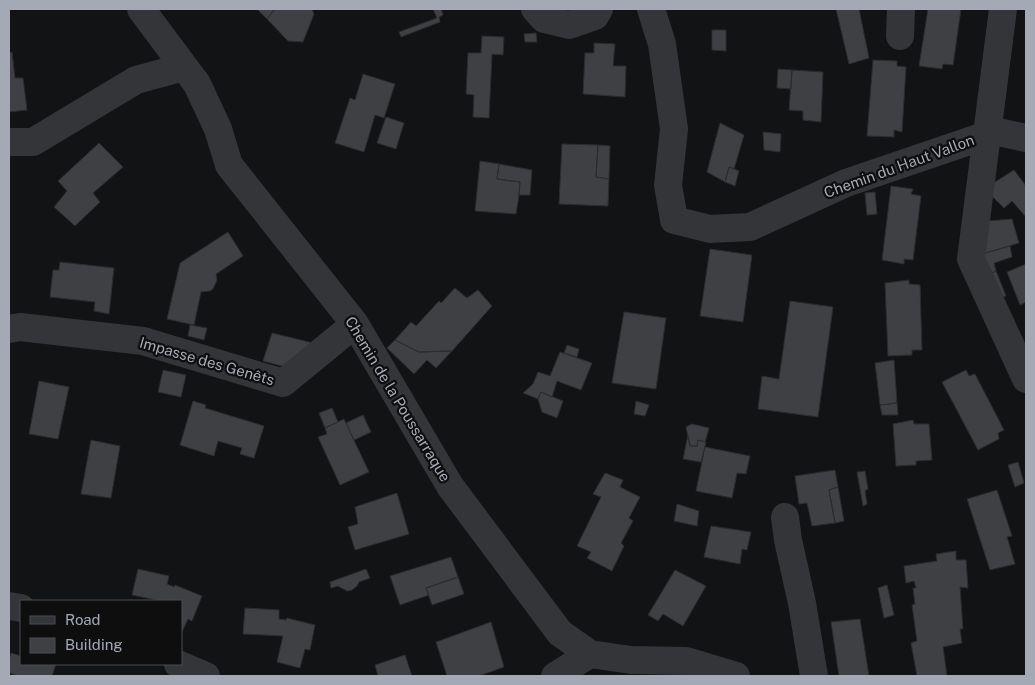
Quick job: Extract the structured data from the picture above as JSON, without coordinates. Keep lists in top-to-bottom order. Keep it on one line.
{"streets":{"street":["Chemin du Haut Vallon","Impasse des Genêts","Chemin de la Poussarraque"]},"crossings":[["Impasse des Genêts","Chemin de la Poussarraque"]],"legend":["Road","Building"]}
